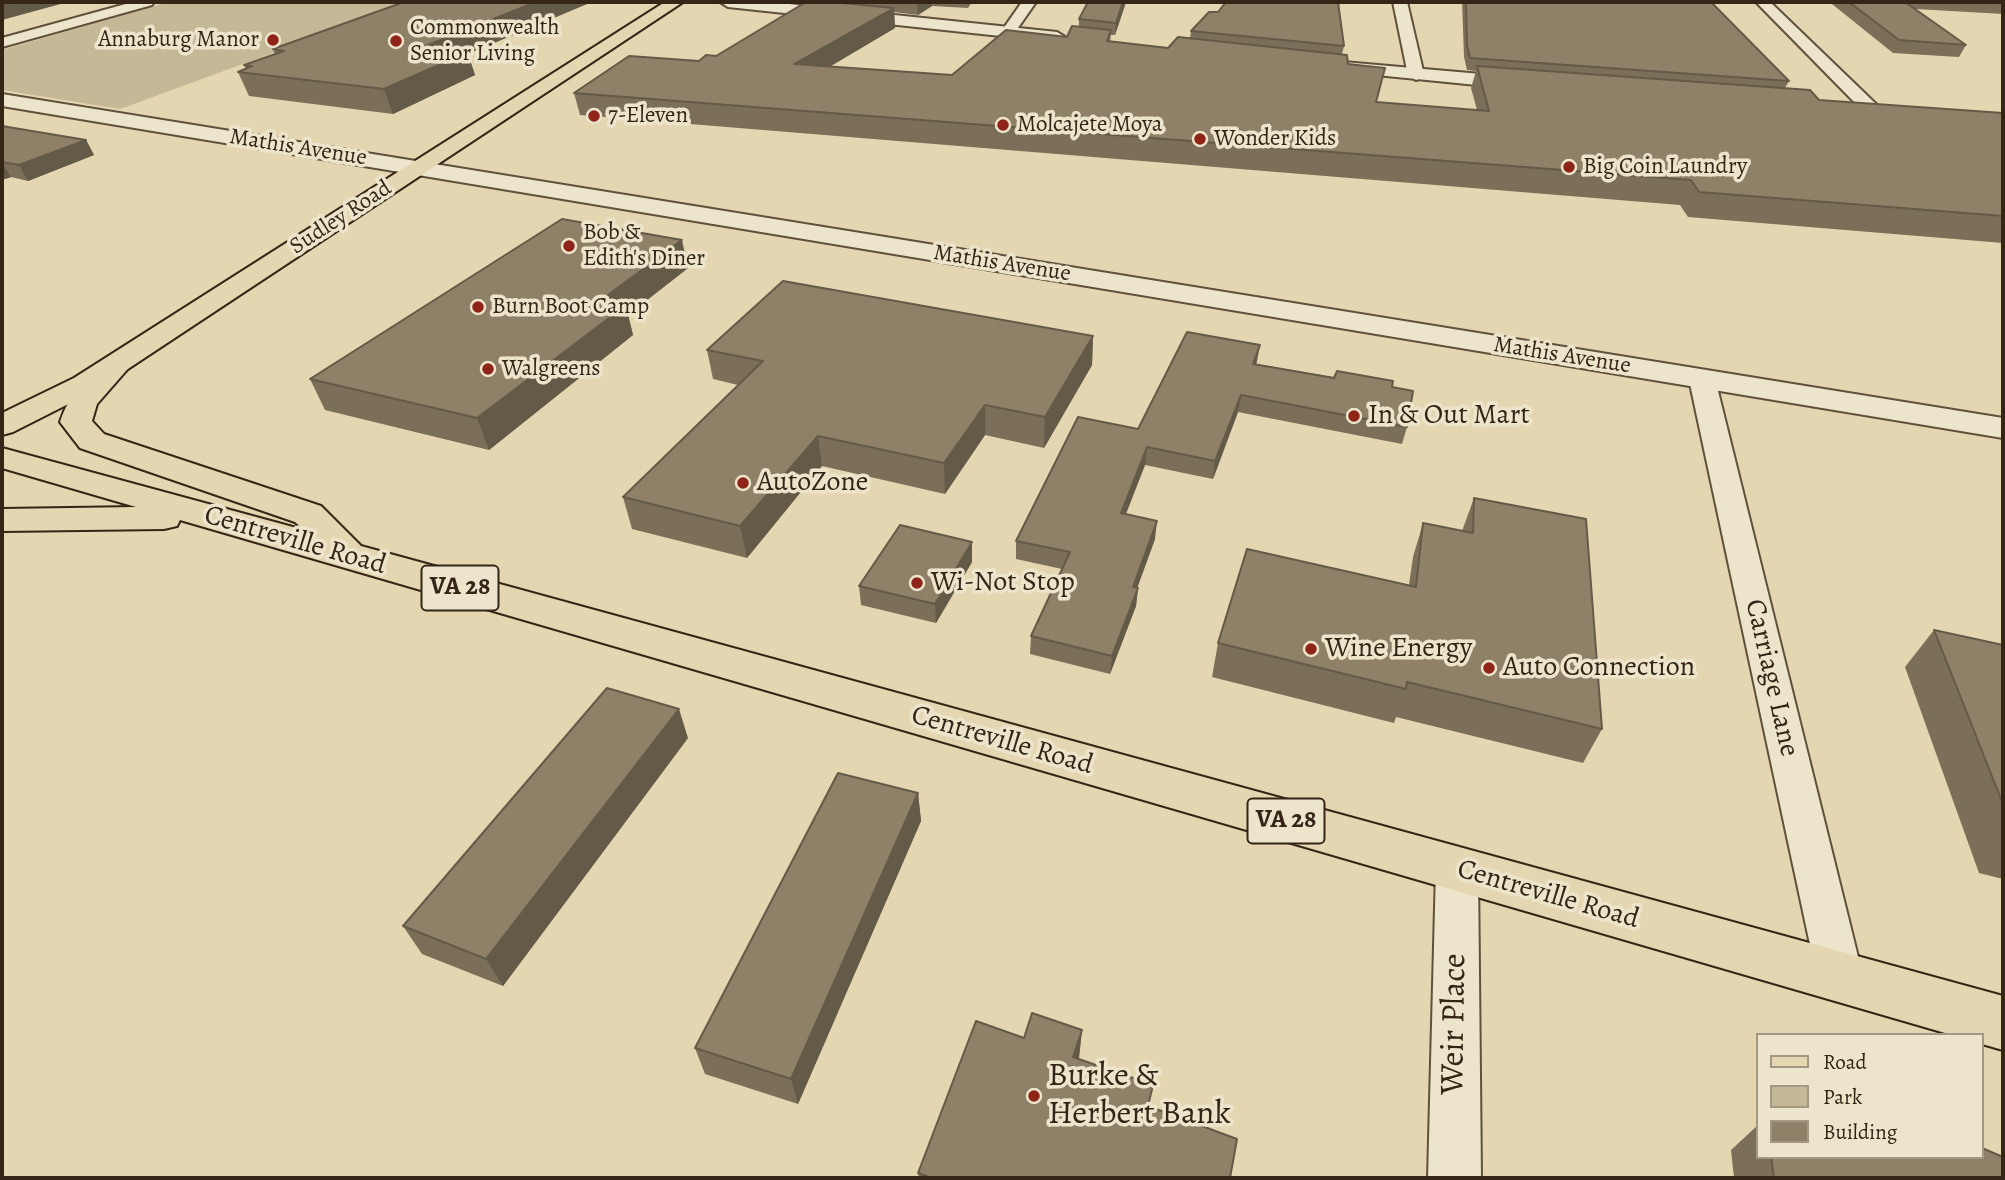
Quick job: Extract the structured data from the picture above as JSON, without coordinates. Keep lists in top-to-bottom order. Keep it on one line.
{"streets":{"main road":["Sudley Road","Centreville Road","VA 28"],"street":["Mathis Avenue","Carriage Lane","Weir Place"]},"crossings":[["Mathis Avenue","Sudley Road"],["Mathis Avenue","Carriage Lane"],["Centreville Road","Carriage Lane"],["Centreville Road","Weir Place"]],"places":["Annaburg Manor","Commonwealth Senior Living","7-Eleven","Molcajete Moya","Wonder Kids","Big Coin Laundry","Bob & Edith's Diner","Burn Boot Camp","Walgreens","In & Out Mart","AutoZone","Wi-Not Stop","Wine Energy","Auto Connection","Burke & Herbert Bank"],"legend":["Road","Park","Building"]}
